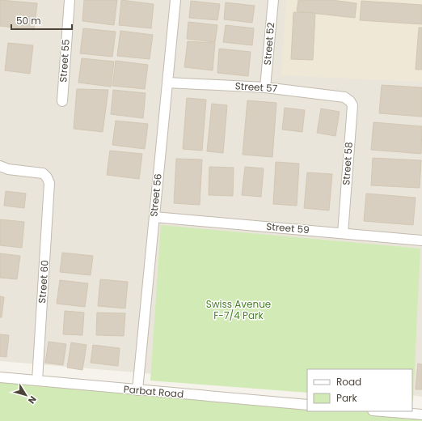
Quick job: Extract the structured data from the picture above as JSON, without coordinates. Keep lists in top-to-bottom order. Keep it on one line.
{"streets":{"street":["Street 52","Street 55","Street 57","Street 58","Street 56","Street 59","Street 60","Parbat Road"]},"crossings":[["Street 52","Street 57"],["Street 57","Street 58"],["Street 57","Street 56"],["Street 58","Street 59"],["Street 56","Street 59"],["Street 56","Parbat Road"],["Street 60","Parbat Road"]],"parks":["Swiss Avenue F-7/4 Park"],"legend":["Road","Park"],"scale_bar":"50 m","north":"bottom right"}
